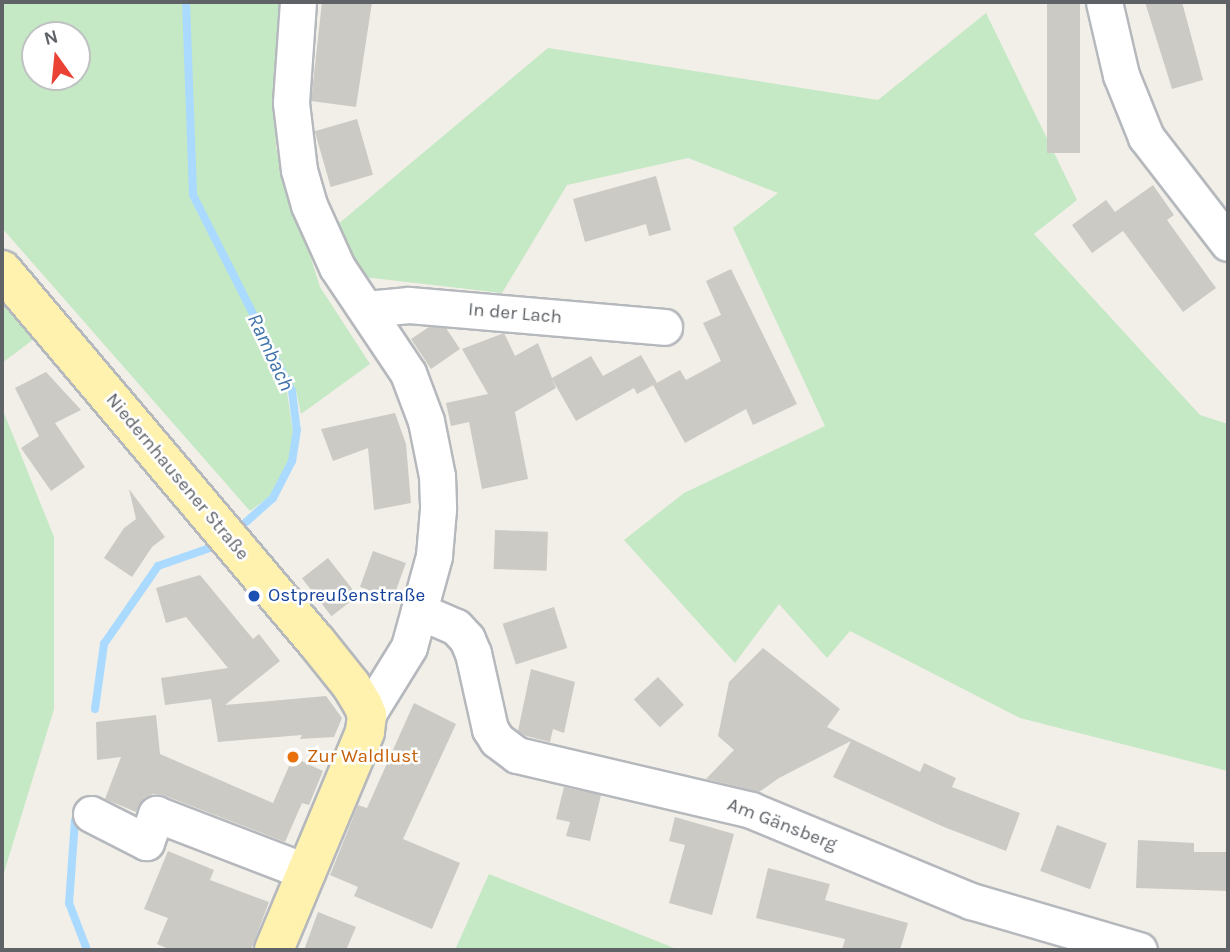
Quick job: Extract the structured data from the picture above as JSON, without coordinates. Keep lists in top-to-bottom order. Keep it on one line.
{"streets":{"main road":["Niedernhausener Straße"],"street":["In der Lach","Am Gänsberg"]},"water":["Rambach"],"places":["Ostpreußenstraße","Zur Waldlust"],"north":"top"}
